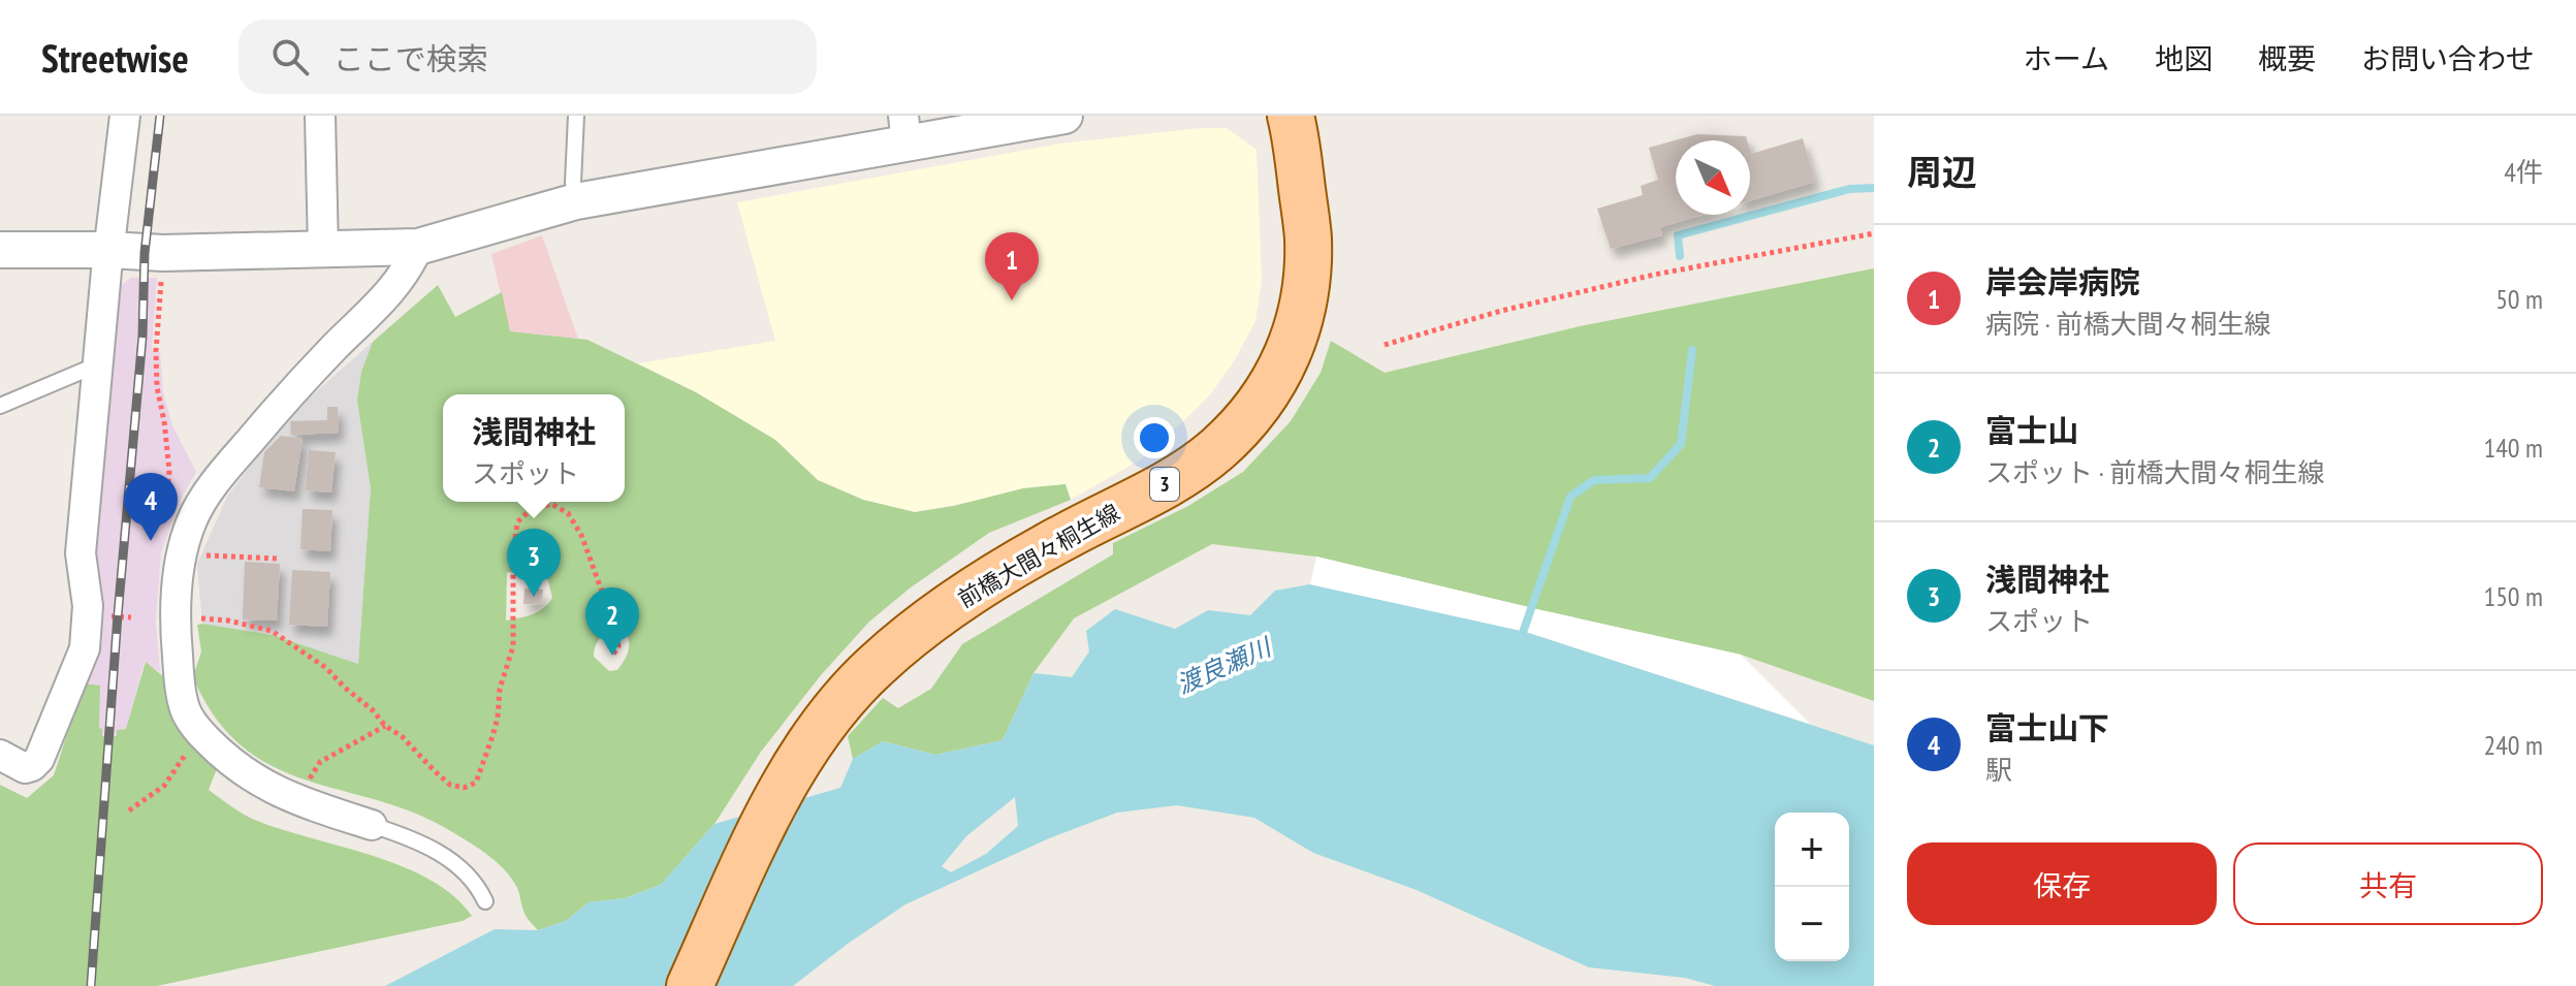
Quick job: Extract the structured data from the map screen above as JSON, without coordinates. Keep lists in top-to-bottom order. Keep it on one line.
{"streets":{"main road":["3","前橋大間々桐生線"]},"water":["渡良瀬川"],"north":"bottom right","page":{"header":"Streetwise","search":"ここで検索","nav":["ホーム","地図","概要","お問い合わせ"],"heading":["周辺","4件"],"list":[{"mark":"1","name":"岸会岸病院","note":"病院 · 前橋大間々桐生線","value":"50 m"},{"mark":"2","name":"富士山","note":"スポット · 前橋大間々桐生線","value":"140 m"},{"mark":"3","name":"浅間神社","note":"スポット","value":"150 m"},{"mark":"4","name":"富士山下","note":"駅","value":"240 m"}],"pins":["1","4","3","2"],"popup":["浅間神社","スポット"],"map_buttons":["+","−"],"buttons":["保存","共有"]}}
